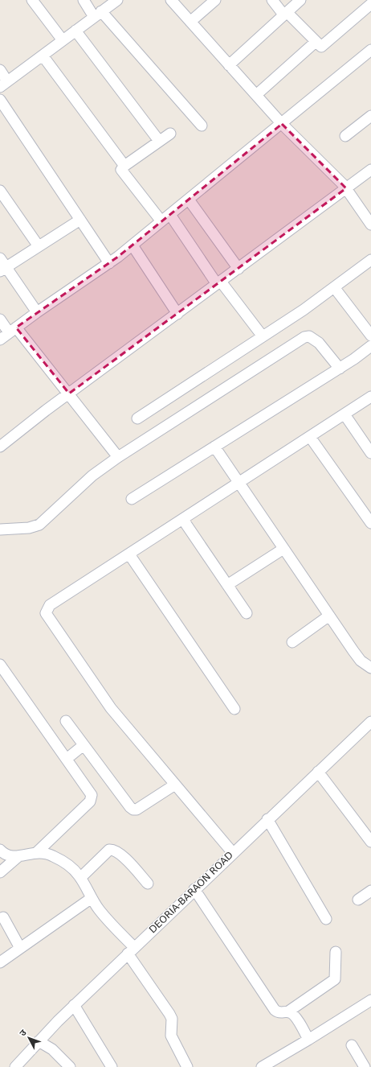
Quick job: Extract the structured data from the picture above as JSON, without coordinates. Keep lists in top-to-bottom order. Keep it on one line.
{"streets":{"street":["DEORIA-BARAON ROAD"]},"north":"top left"}
